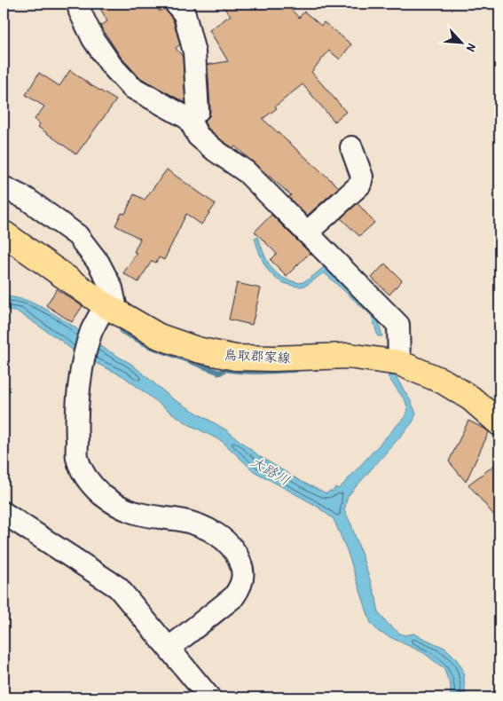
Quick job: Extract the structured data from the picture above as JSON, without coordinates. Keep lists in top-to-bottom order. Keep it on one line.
{"streets":{"main road":["鳥取郡家線"]},"water":["大路川"],"north":"bottom right"}
